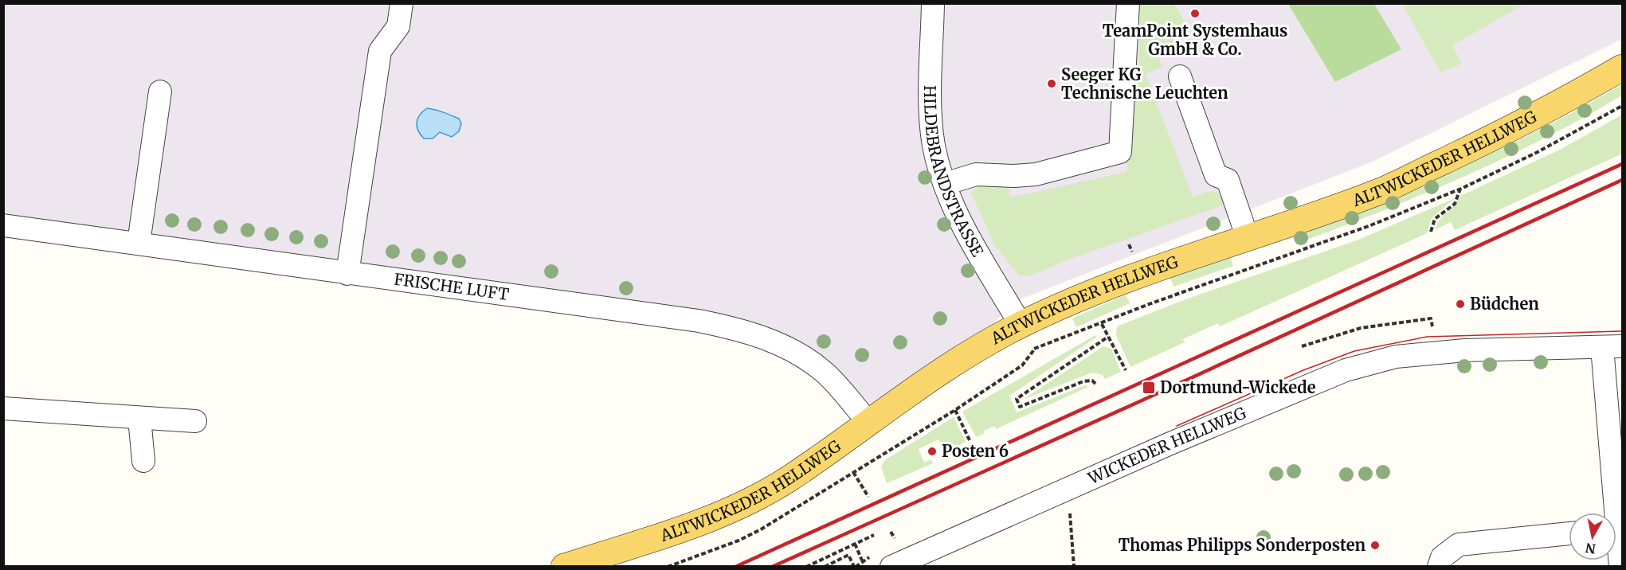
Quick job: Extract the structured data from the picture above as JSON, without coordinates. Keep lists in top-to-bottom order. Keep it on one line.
{"streets":{"main road":["ALTWICKEDER HELLWEG"],"street":["HILDEBRANDSTRASSE","FRISCHE LUFT","WICKEDER HELLWEG"]},"crossings":[["ALTWICKEDER HELLWEG","HILDEBRANDSTRASSE"],["ALTWICKEDER HELLWEG","FRISCHE LUFT"]],"places":{"other":["TeamPoint Systemhaus GmbH & Co.","Seeger KG Technische Leuchten","Büdchen","Posten 6","Thomas Philipps Sonderposten"],"transit":["Dortmund-Wickede"]},"north":"bottom"}
